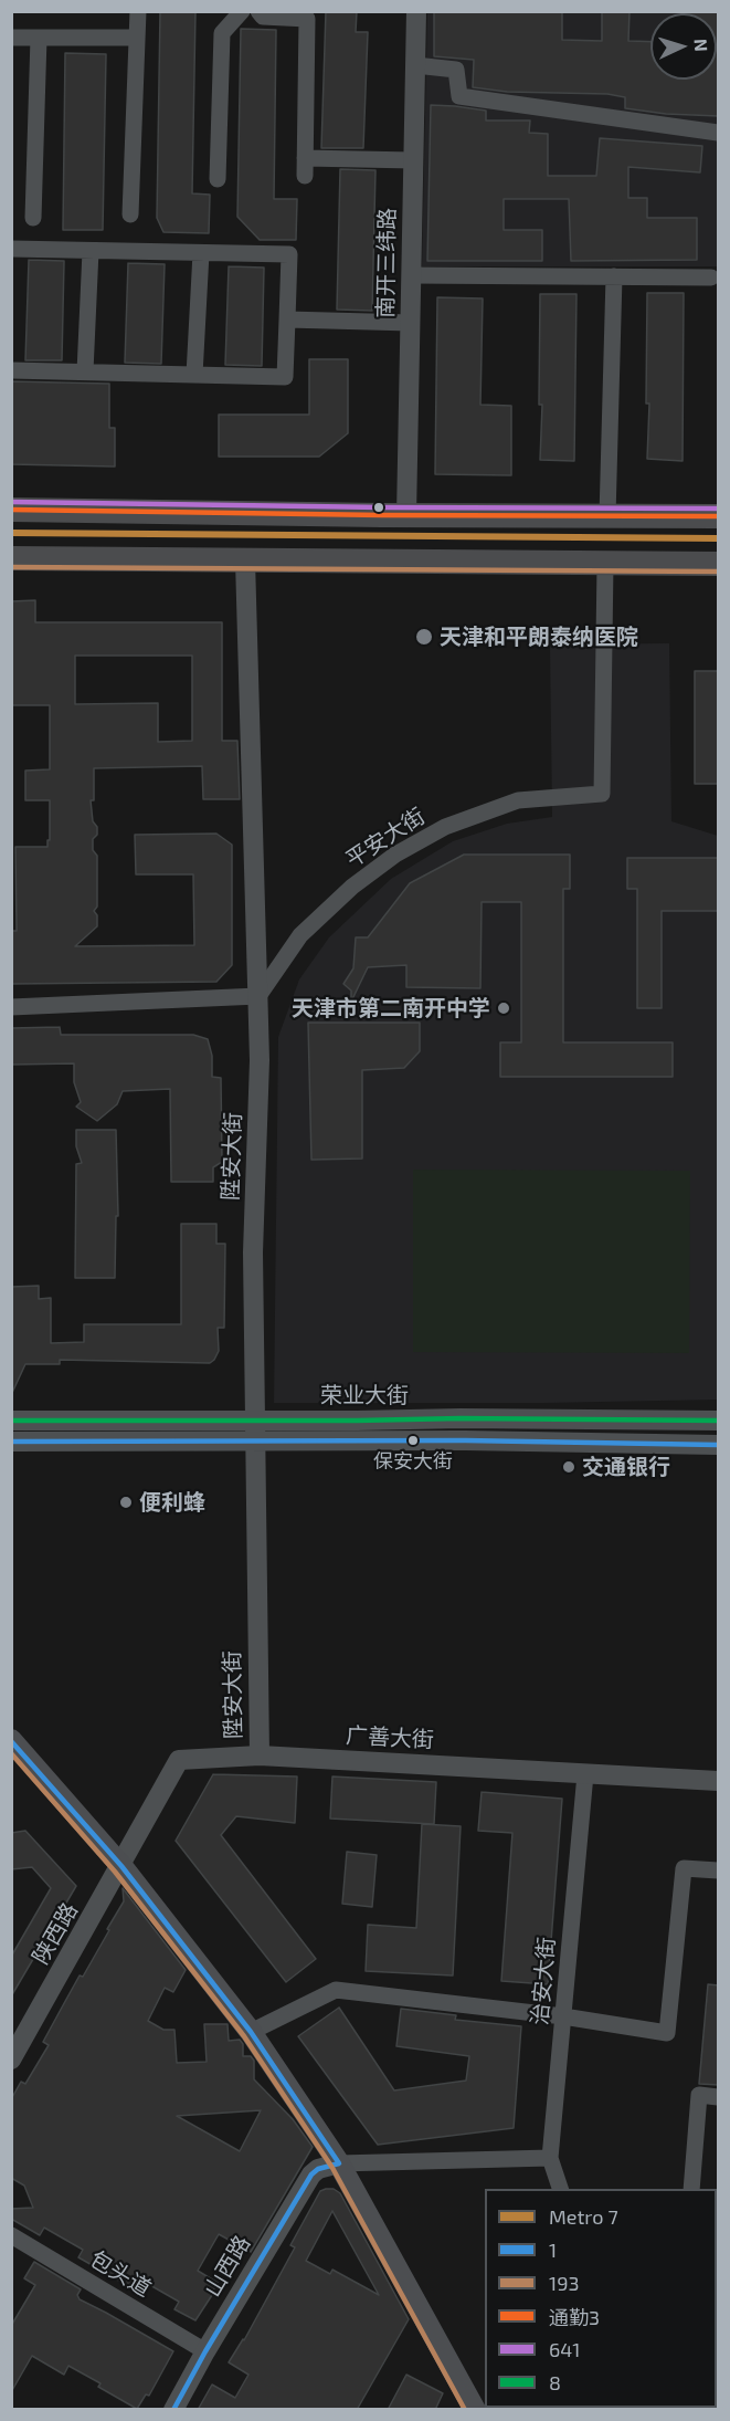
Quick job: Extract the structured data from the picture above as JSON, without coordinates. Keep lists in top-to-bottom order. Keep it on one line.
{"streets":{"street":["南开三纬路","平安大街","陞安大街","荣业大街","广善大街","陕西路","治安大街","山西路","包头道"]},"crossings":[["平安大街","陞安大街"],["陞安大街","荣业大街"],["陞安大街","广善大街"],["广善大街","陕西路"],["广善大街","治安大街"],["山西路","包头道"]],"places":["天津和平朗泰纳医院","天津市第二南开中学","保安大街","交通银行","便利蜂"],"lines":["transit line 641","transit line 通勤3","metro line 7","transit line 193","transit line 8","transit line 1"],"legend":["Metro 7","1","193","通勤3","641","8"],"north":"right"}
